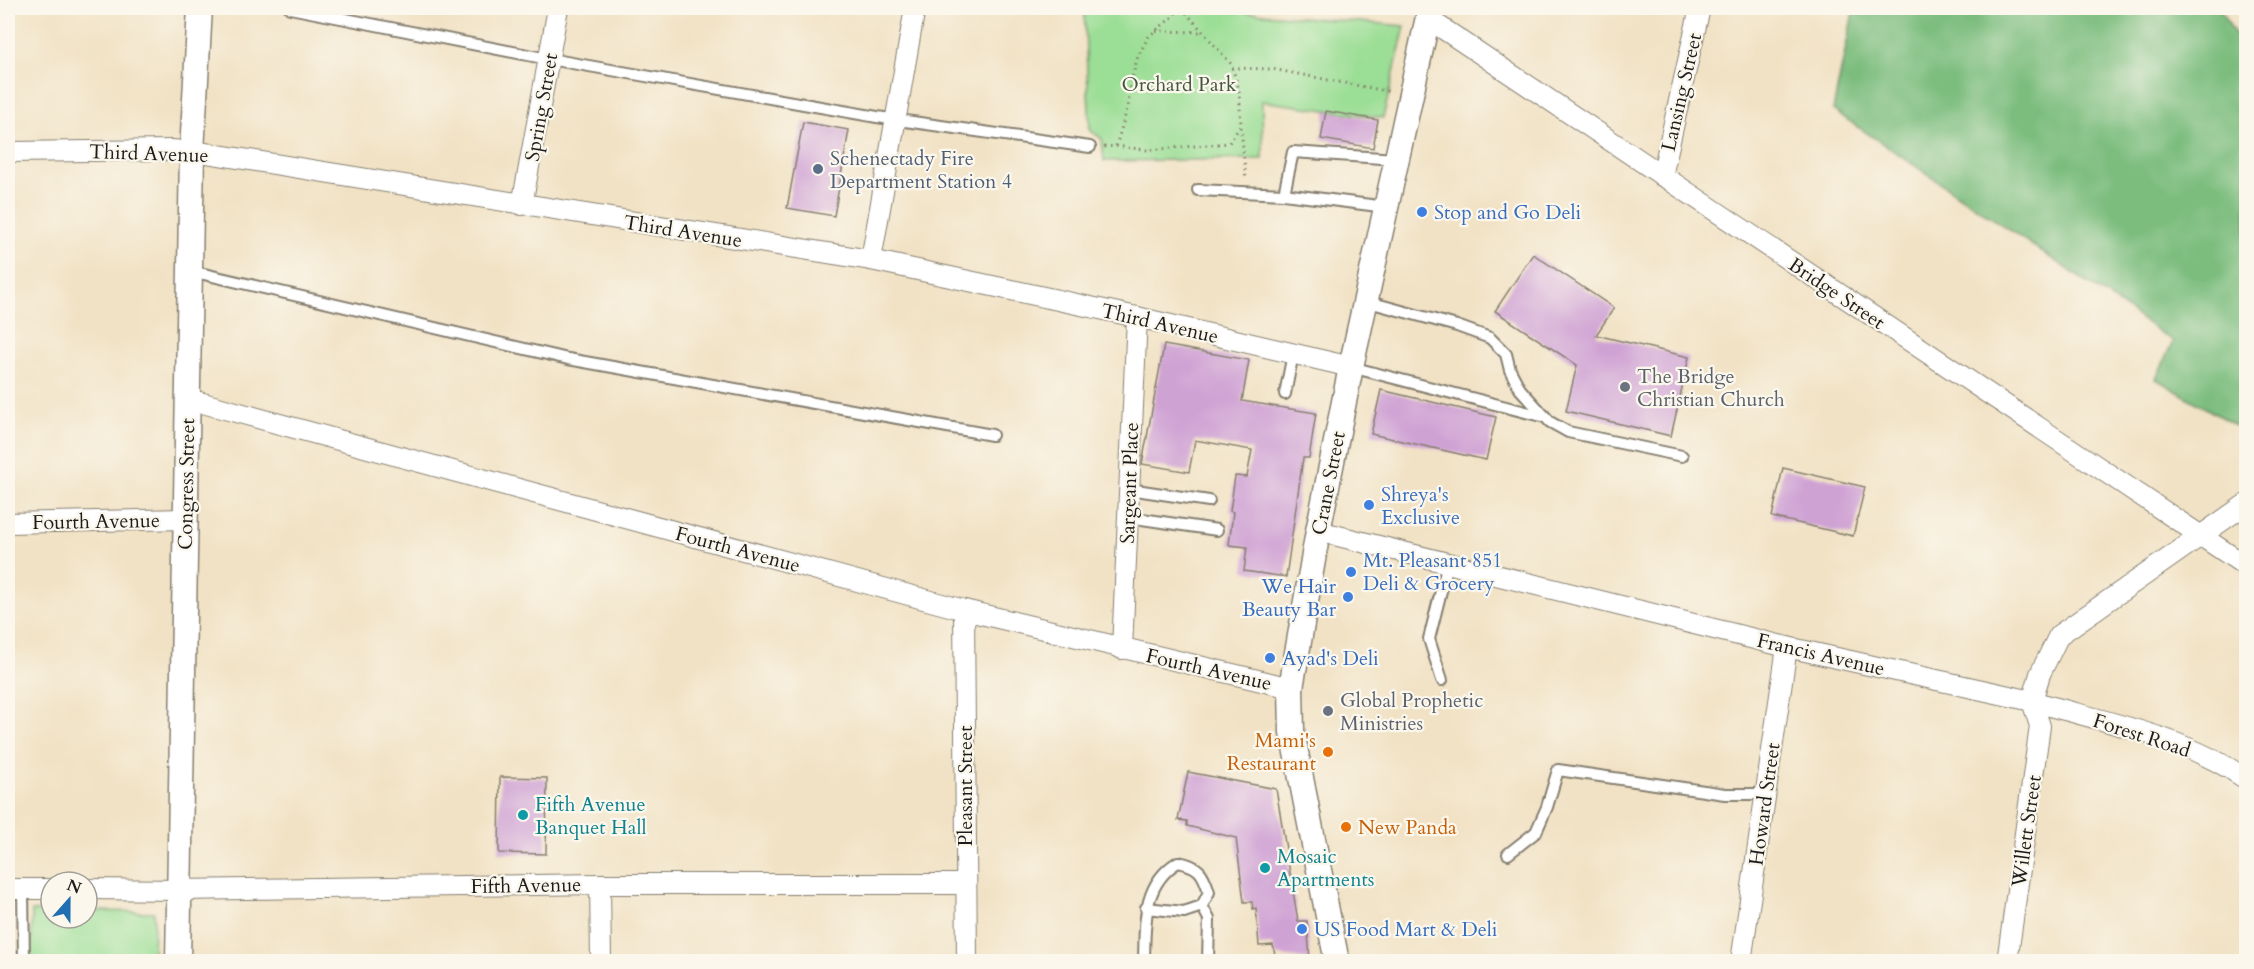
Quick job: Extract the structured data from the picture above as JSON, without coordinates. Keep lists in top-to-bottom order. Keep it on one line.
{"streets":{"street":["Lansing Street","Spring Street","Third Avenue","Bridge Street","Sargeant Place","Crane Street","Congress Street","Fourth Avenue","Francis Avenue","Forest Road","Pleasant Street","Howard Street","Willett Street","Fifth Avenue"]},"crossings":[["Lansing Street","Bridge Street"],["Spring Street","Third Avenue"],["Third Avenue","Sargeant Place"],["Third Avenue","Crane Street"],["Third Avenue","Congress Street"],["Bridge Street","Crane Street"],["Sargeant Place","Fourth Avenue"],["Crane Street","Fourth Avenue"],["Crane Street","Francis Avenue"],["Congress Street","Fourth Avenue"],["Congress Street","Fifth Avenue"],["Fourth Avenue","Pleasant Street"],["Francis Avenue","Forest Road"],["Francis Avenue","Howard Street"],["Francis Avenue","Willett Street"],["Forest Road","Willett Street"],["Pleasant Street","Fifth Avenue"]],"parks":["Orchard Park"],"places":["Schenectady Fire Department Station 4","Stop and Go Deli","The Bridge Christian Church","Shreya's Exclusive","Mt. Pleasant 851 Deli & Grocery","We Hair Beauty Bar","Ayad's Deli","Global Prophetic Ministries","Mami's Restaurant","Fifth Avenue Banquet Hall","New Panda","Mosaic Apartments","US Food Mart & Deli"],"north":"top"}
